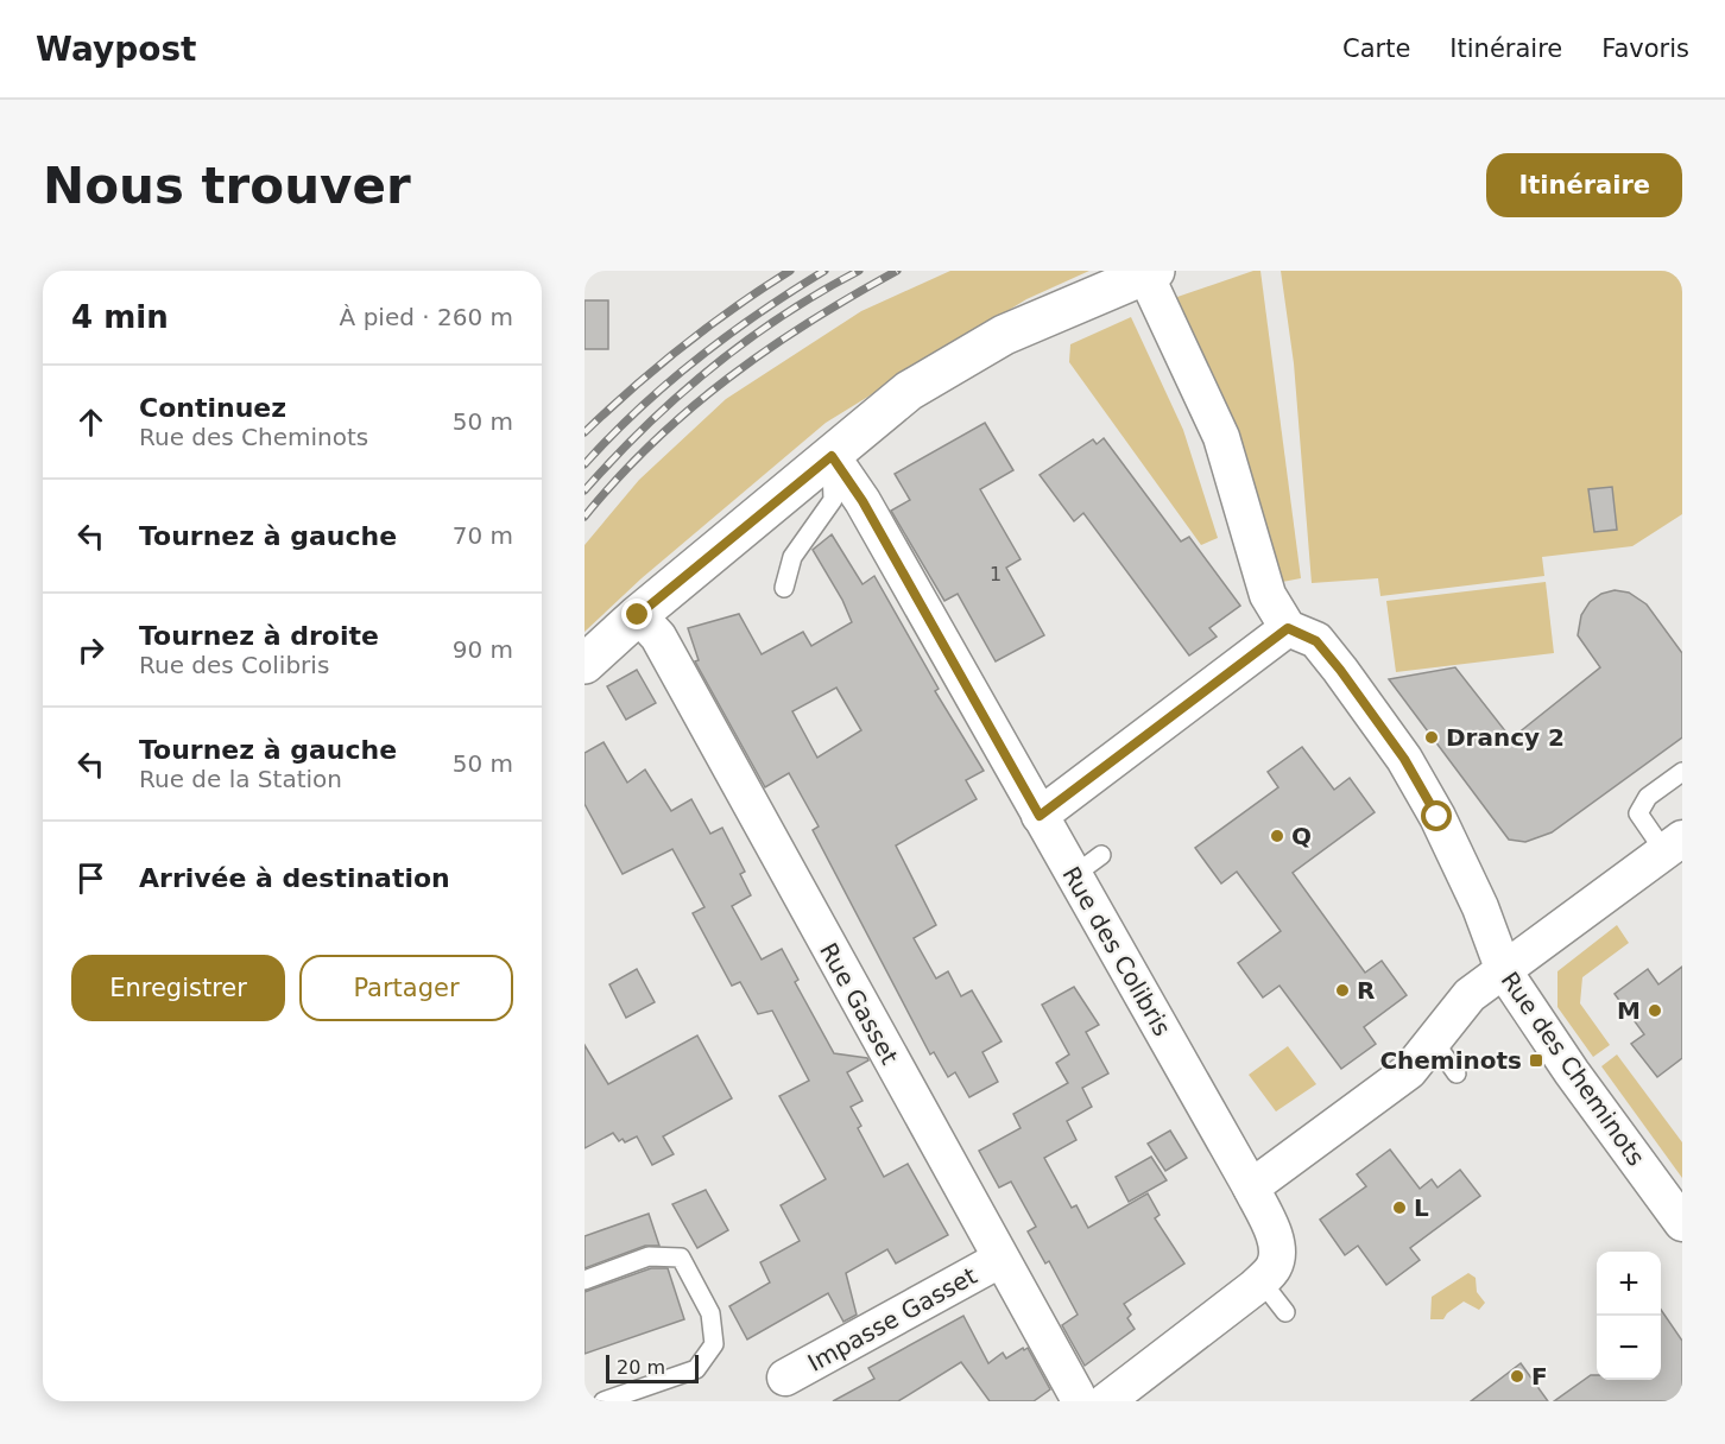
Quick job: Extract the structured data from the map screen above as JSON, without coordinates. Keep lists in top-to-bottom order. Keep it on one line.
{"streets":{"street":["Rue des Colibris","Rue Gasset","Rue des Cheminots","Impasse Gasset"]},"crossings":[["Rue des Colibris","Rue Gasset"],["Rue Gasset","Impasse Gasset"]],"places":{"other":["Drancy 2","Q","R","M","L","F"],"transit":["Cheminots"]},"house_numbers":["1"],"scale_bar":"20 m","page":{"header":"Waypost","nav":["Carte","Itinéraire","Favoris"],"buttons":["Itinéraire",["Enregistrer","Partager"]],"title":"Nous trouver","heading":["4 min","À pied · 260 m"],"list":[["Continuez","Rue des Cheminots","50 m"],["Tournez à gauche","70 m"],["Tournez à droite","Rue des Colibris","90 m"],["Tournez à gauche","Rue de la Station","50 m"],"Arrivée à destination"],"map_buttons":["+","−"],"scale":"20 m"}}
